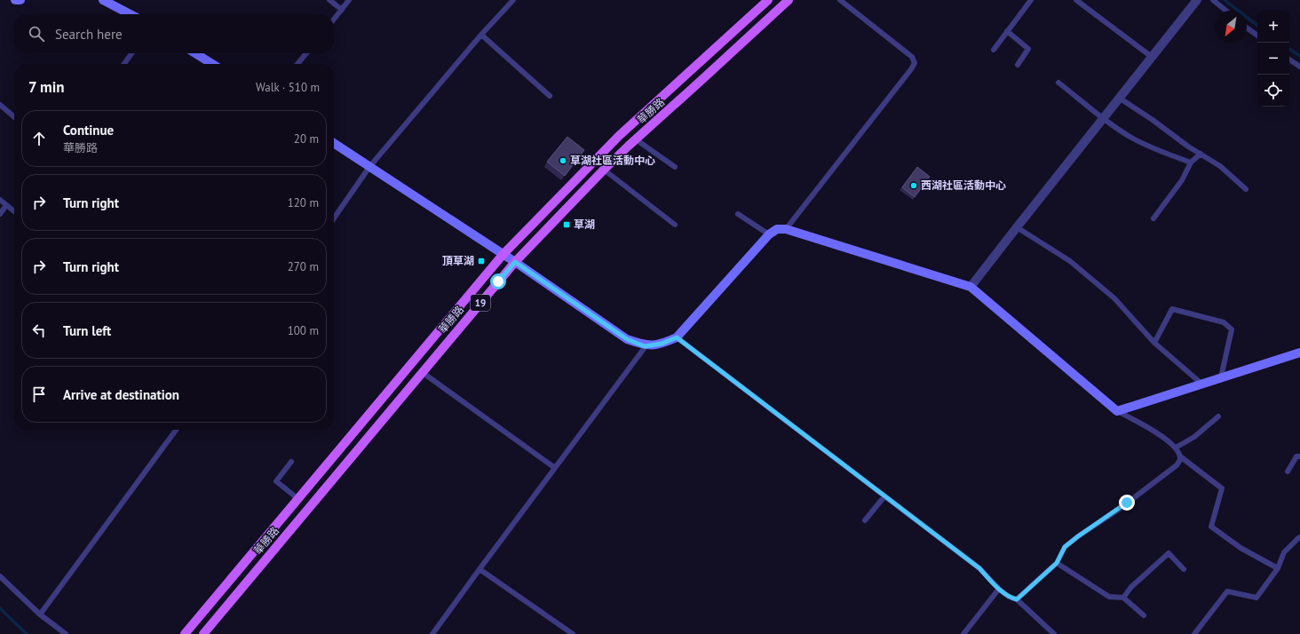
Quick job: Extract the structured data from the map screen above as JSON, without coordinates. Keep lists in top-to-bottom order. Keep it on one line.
{"streets":{"main road":["華勝路","19"]},"places":{"other":["草湖社區活動中心","西湖社區活動中心"],"transit":["草湖","頂草湖"]},"north":"bottom left","page":{"map_buttons":["+","−"],"search":"Search here","heading":["7 min","Walk · 510 m"],"list":[["Continue","華勝路","20 m"],["Turn right","120 m"],["Turn right","270 m"],["Turn left","100 m"],"Arrive at destination"]}}
